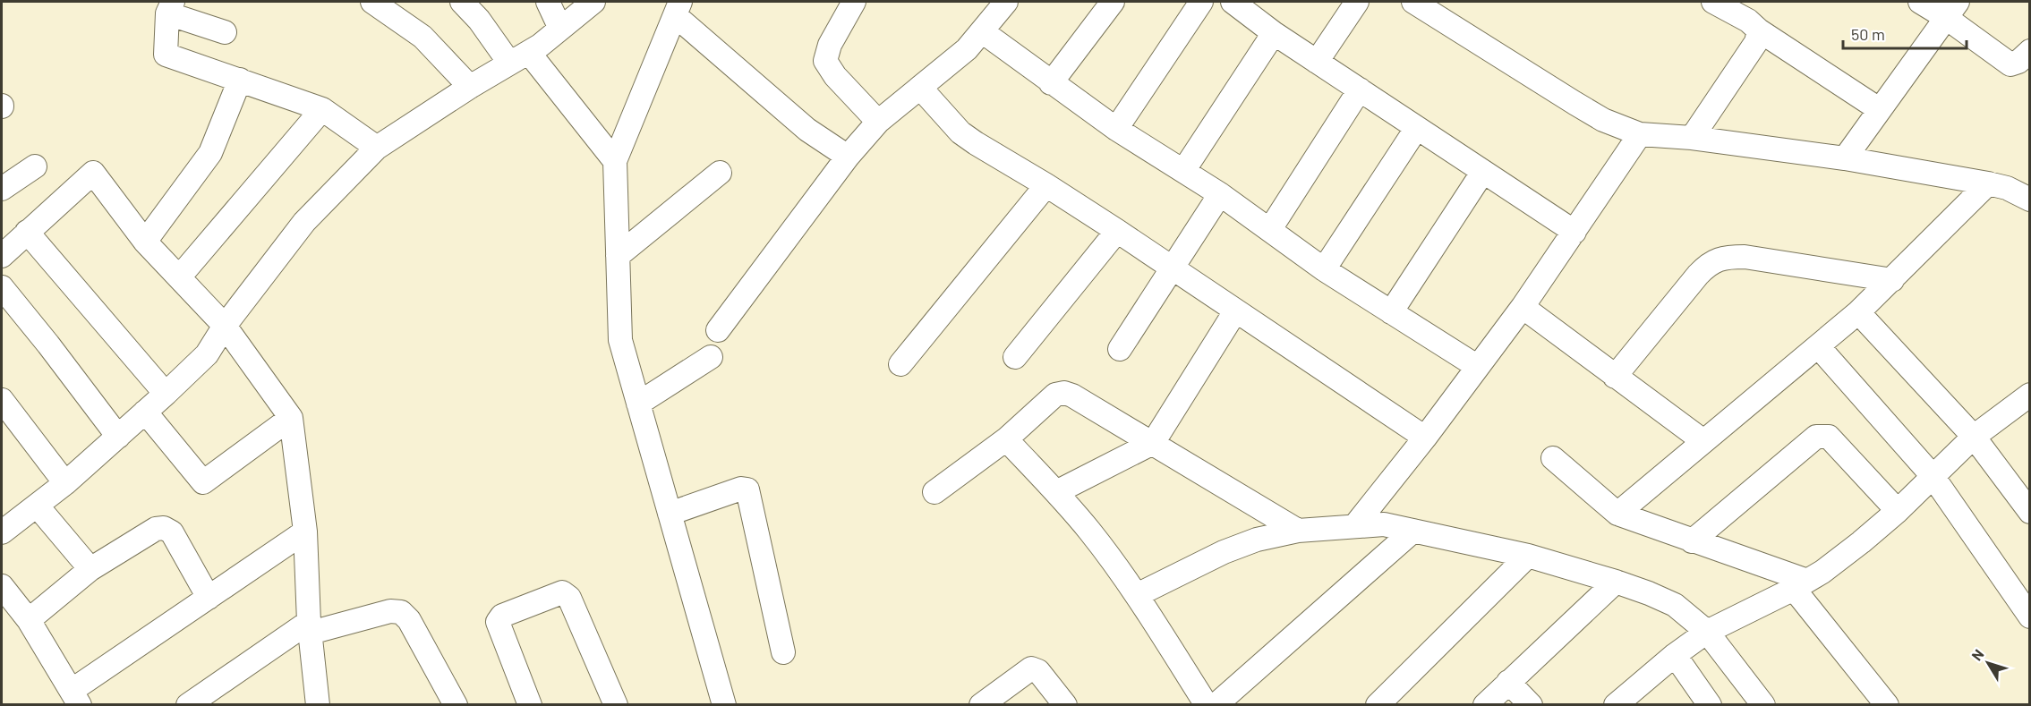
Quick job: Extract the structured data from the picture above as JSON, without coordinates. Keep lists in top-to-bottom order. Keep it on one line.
{"scale_bar":"50 m","north":"top left"}
